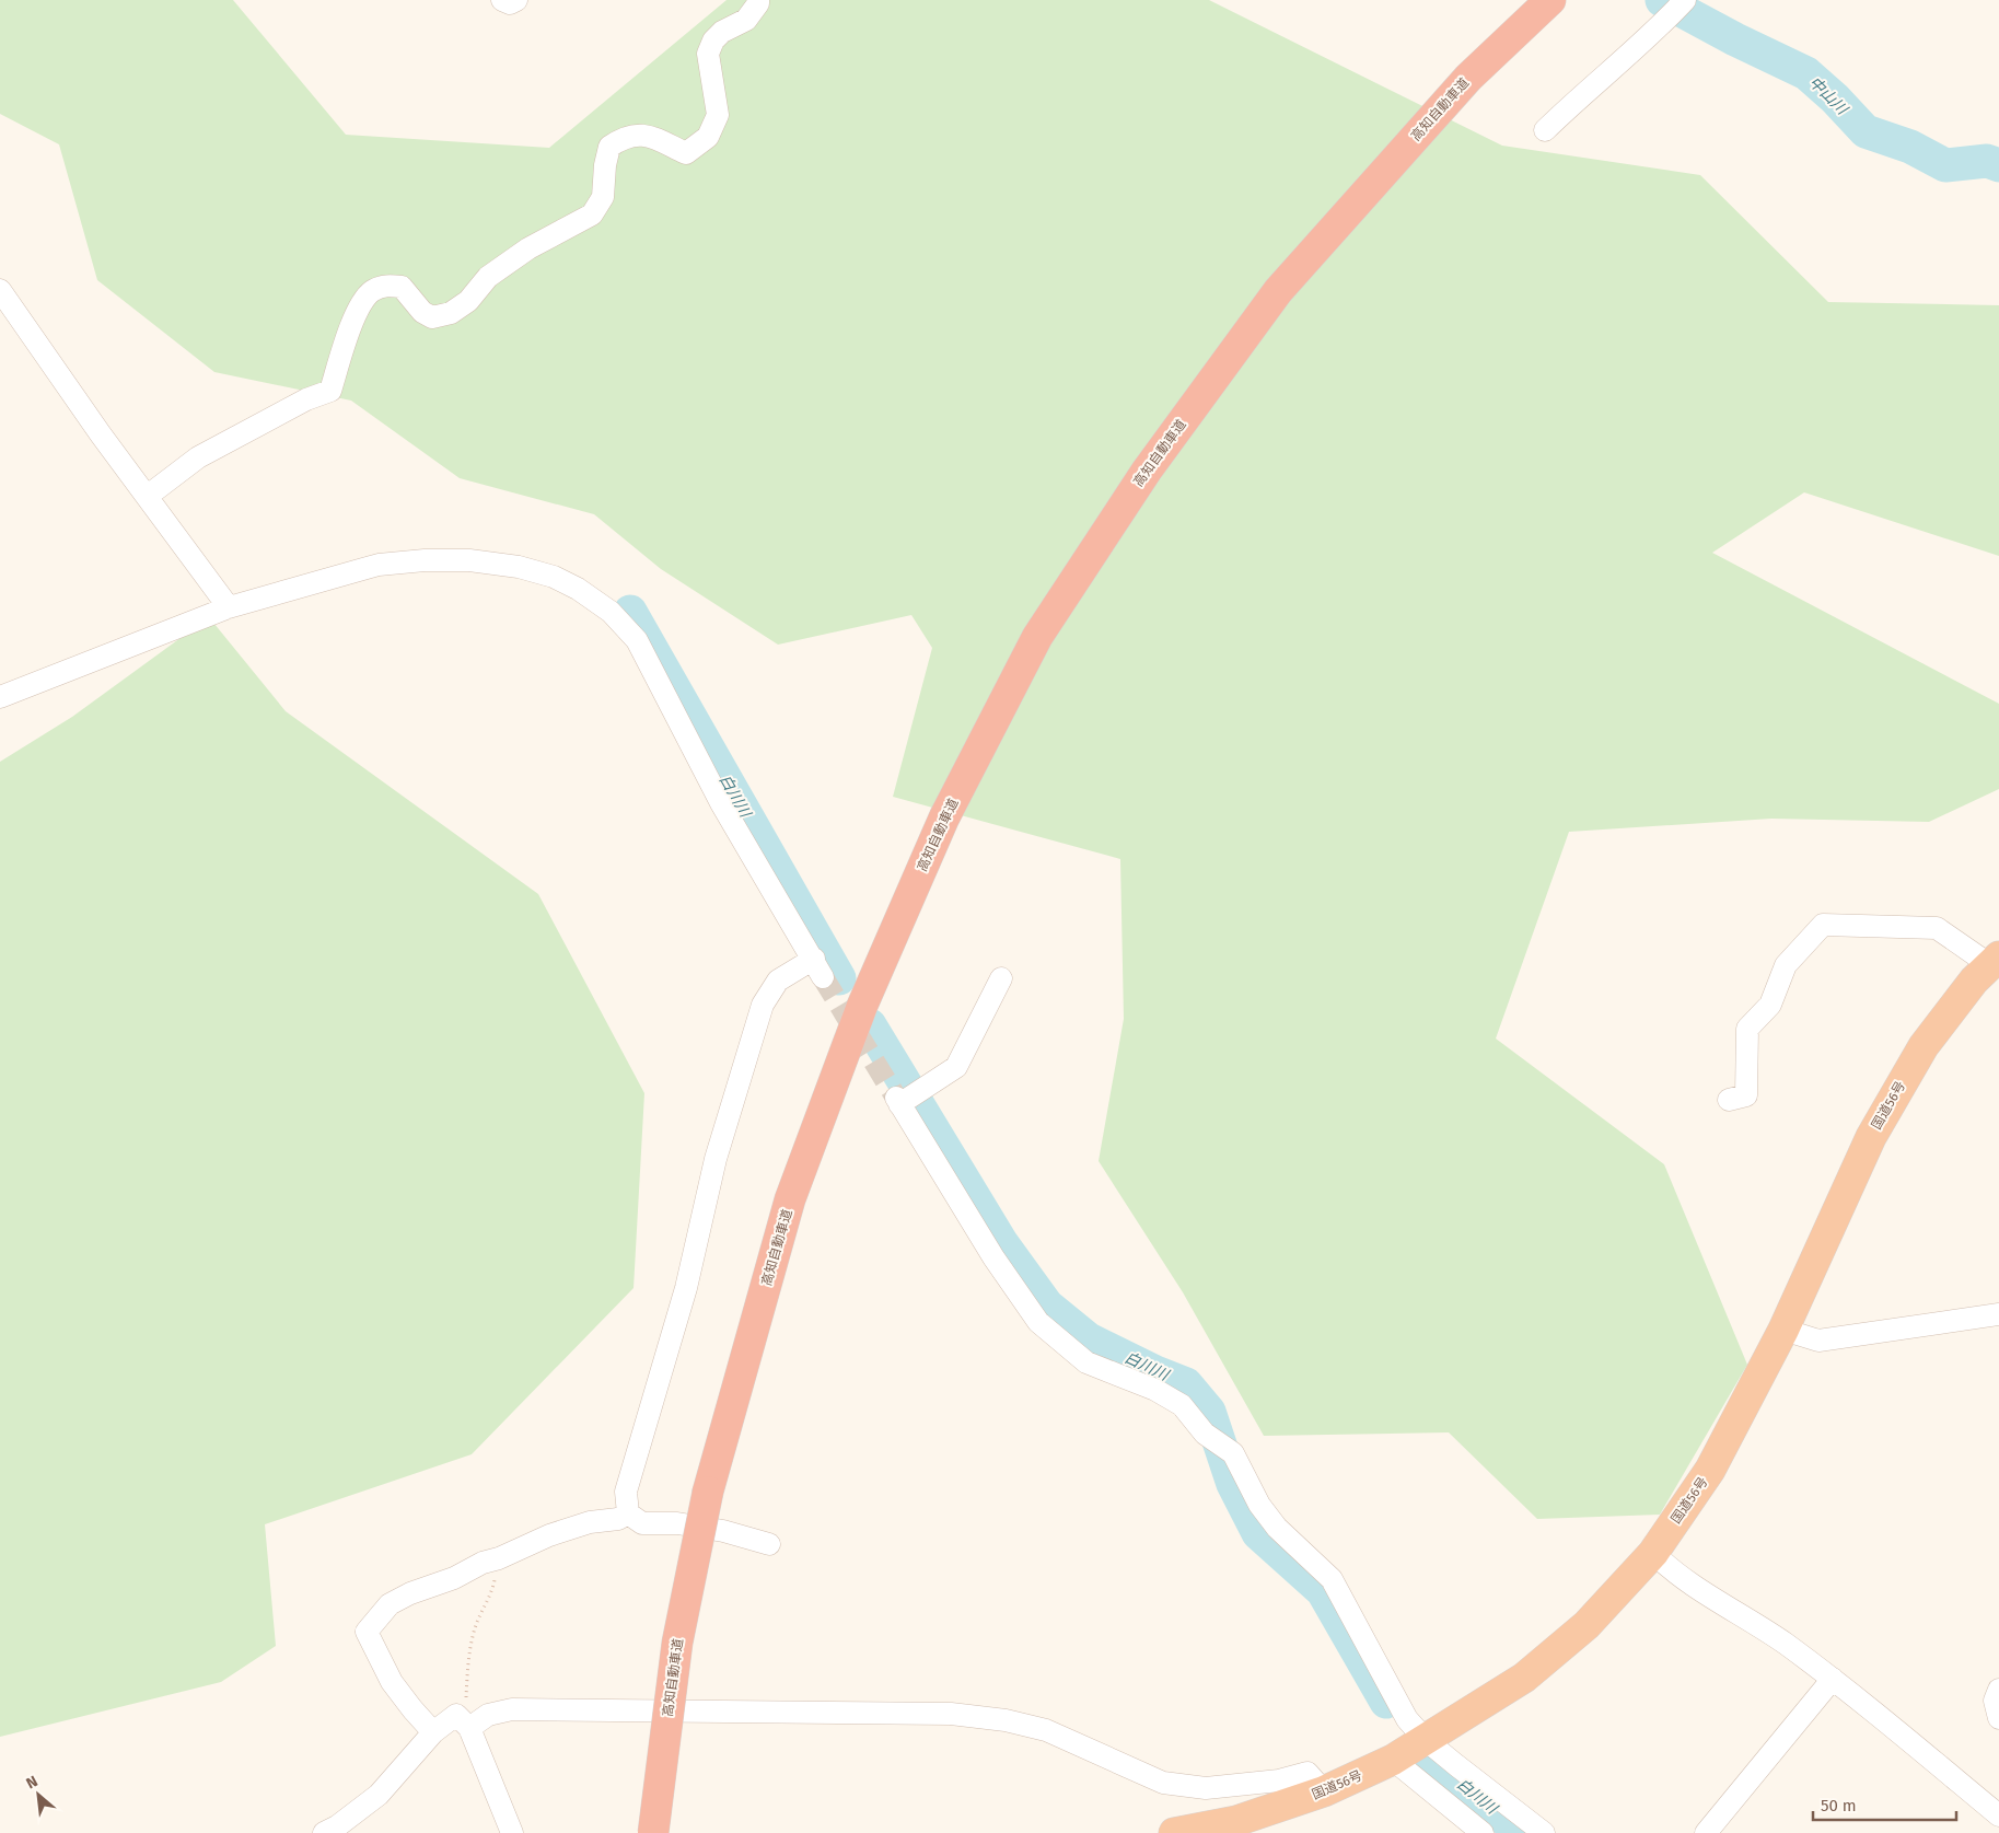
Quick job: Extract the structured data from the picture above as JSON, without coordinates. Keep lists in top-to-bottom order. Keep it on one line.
{"streets":{"highway":["高知自動車道","国道56号"]},"water":["中山川","白川川"],"scale_bar":"50 m","north":"top left"}
